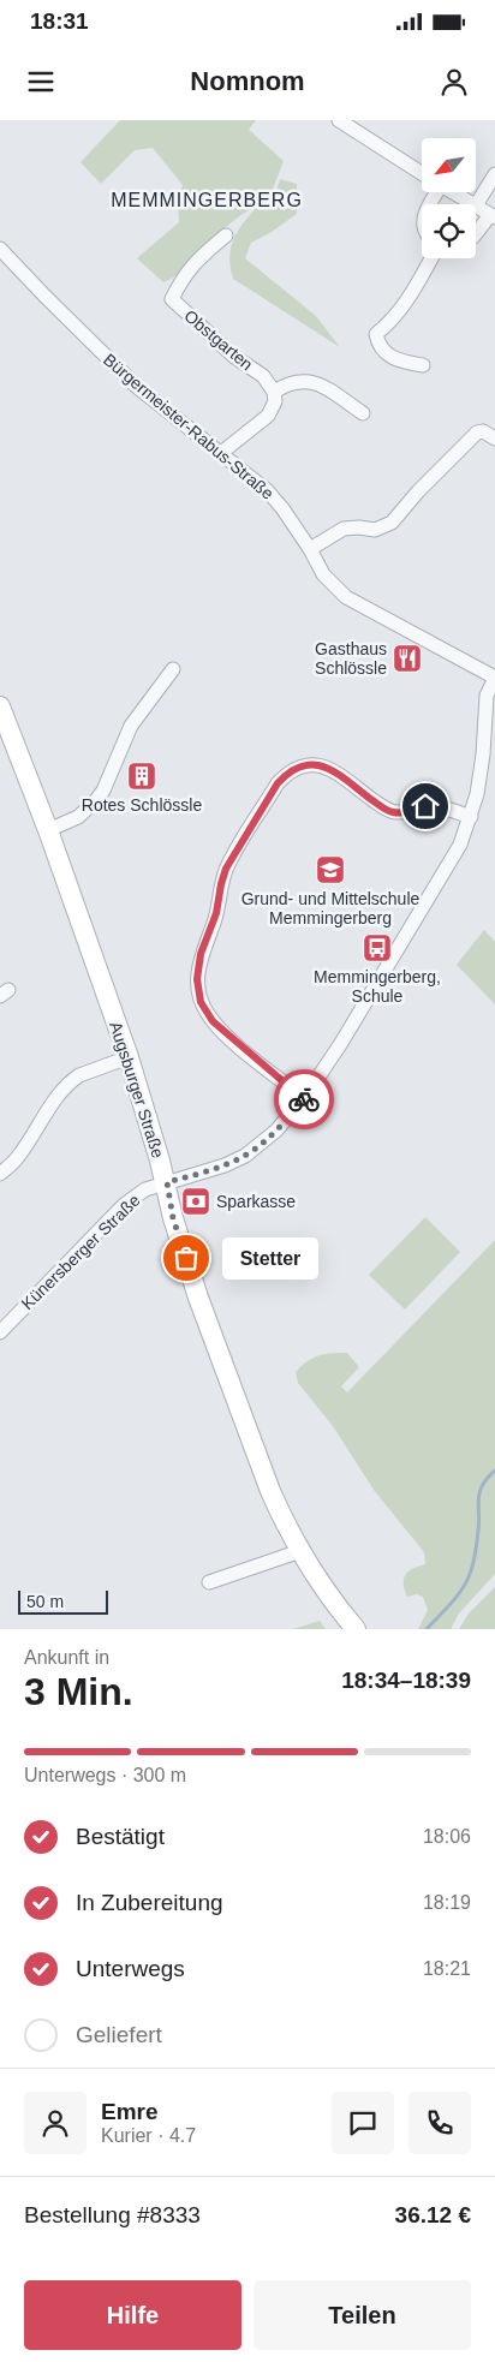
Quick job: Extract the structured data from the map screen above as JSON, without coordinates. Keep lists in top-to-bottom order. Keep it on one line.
{"streets":{"street":["Obstgarten","Bürgermeister-Rabus-Straße","Augsburger Straße","Künersberger Straße"]},"crossings":[["Bürgermeister-Rabus-Straße","Künersberger Straße"],["Augsburger Straße","Künersberger Straße"]],"districts":["MEMMINGERBERG"],"places":{"restaurant":["Gasthaus Schlössle"],"building":["Rotes Schlössle"],"school or university":["Grund- und Mittelschule Memmingerberg"],"bus stop":["Memmingerberg, Schule"],"bank":["Sparkasse"],"other":["Stetter"]},"scale_bar":"50 m","north":"bottom left","page":{"status":"18:31","header":"Nomnom","bubble":"Stetter","scale":"50 m","heading":["3 Min.","Ankunft in","18:34–18:39"],"panel":["Emre","Kurier · 4.7","Bestellung #8333","36.12 €"],"bar":"Unterwegs · 300 m","list":[["Bestätigt","18:06"],["In Zubereitung","18:19"],["Unterwegs","18:21"],"Geliefert"],"buttons":["Hilfe","Teilen"]}}
